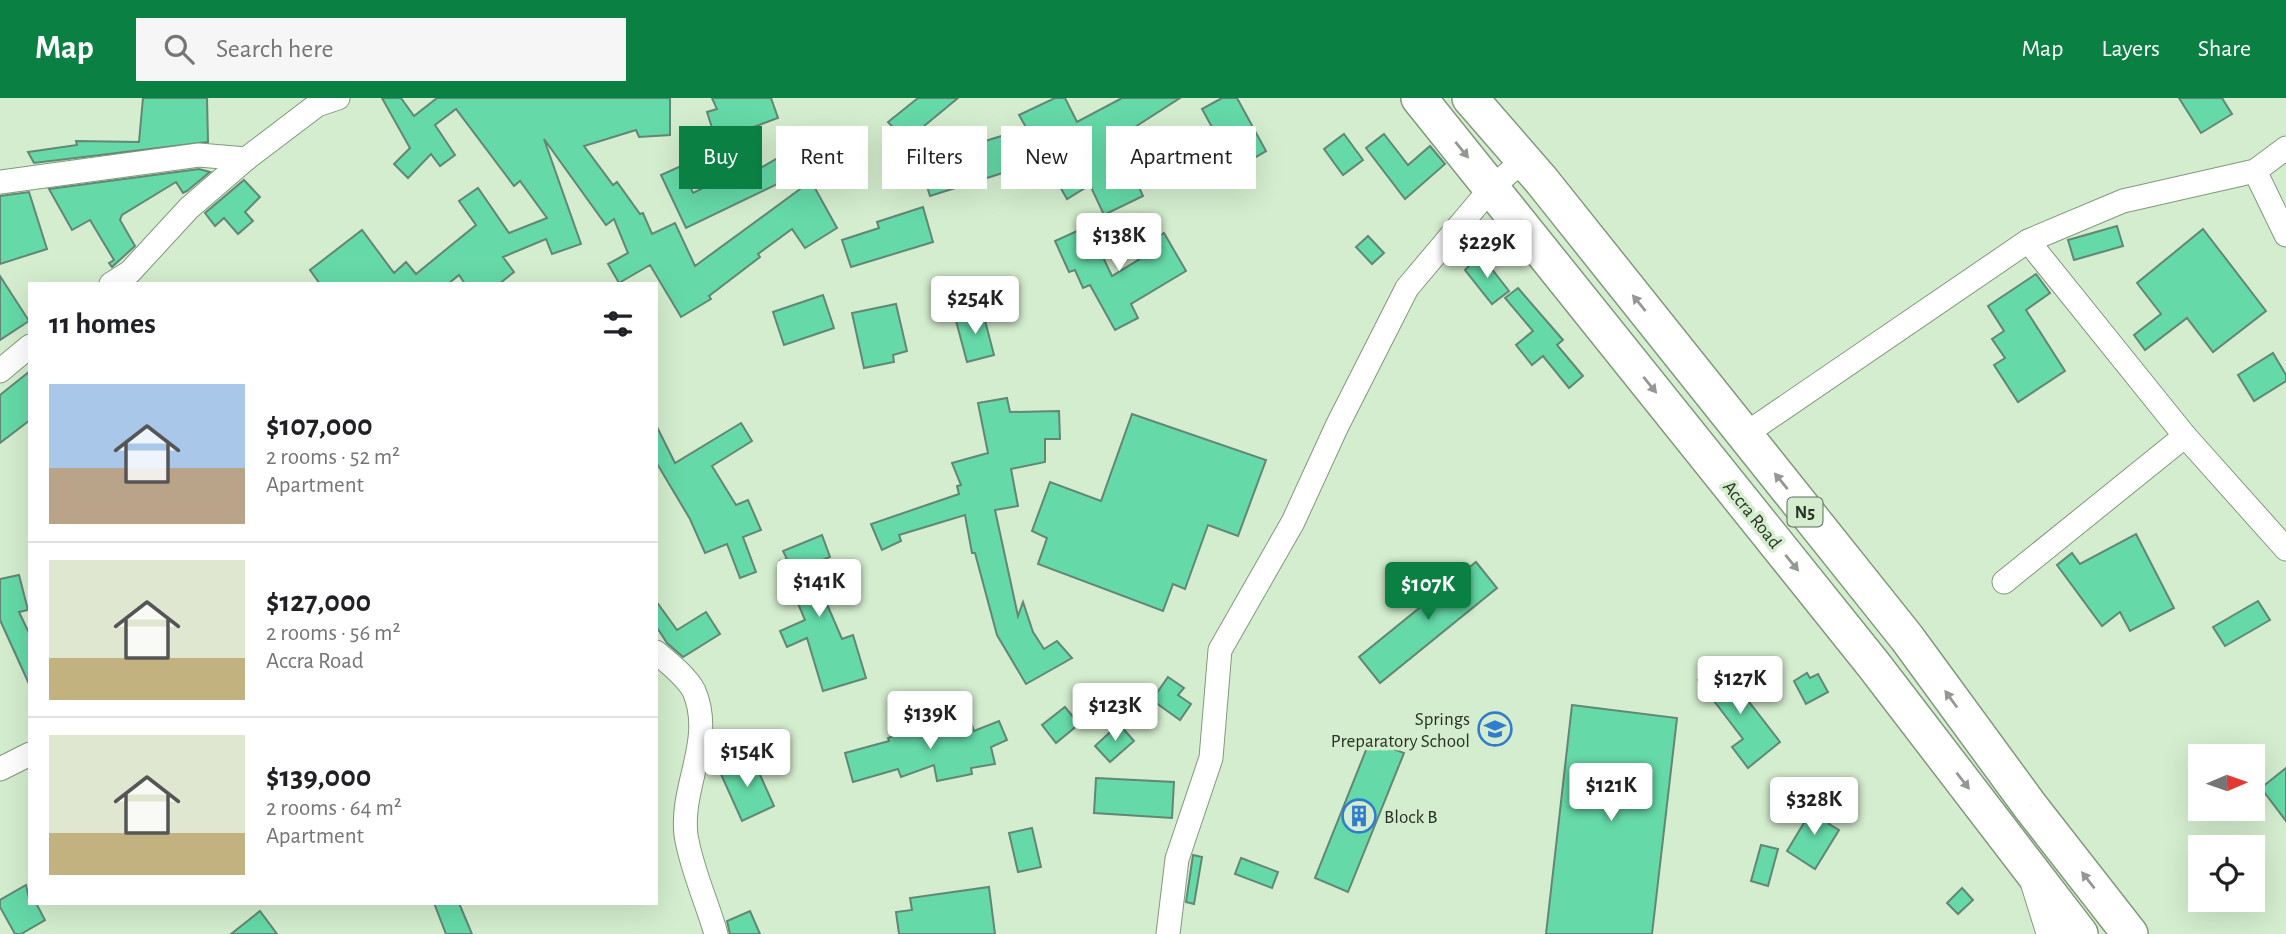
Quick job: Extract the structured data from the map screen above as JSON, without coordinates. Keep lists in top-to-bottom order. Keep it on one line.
{"streets":{"main road":["N5","Accra Road"]},"places":{"school or university":["Springs Preparatory School"],"building":["Block B"]},"north":"right","page":{"header":"Map","search":"Search here","nav":["Map","Layers","Share"],"chip":["Buy","Rent","Filters","New","Apartment"],"price":["$138K","$229K","$254K","$141K","$107K","$127K","$123K","$139K","$154K","$121K","$328K"],"heading":"11 homes","list":[{"name":"$107,000","note":"2 rooms · 52 m² · Apartment"},{"name":"$127,000","note":"2 rooms · 56 m² · Accra Road"},{"name":"$139,000","note":"2 rooms · 64 m² · Apartment"}]}}
